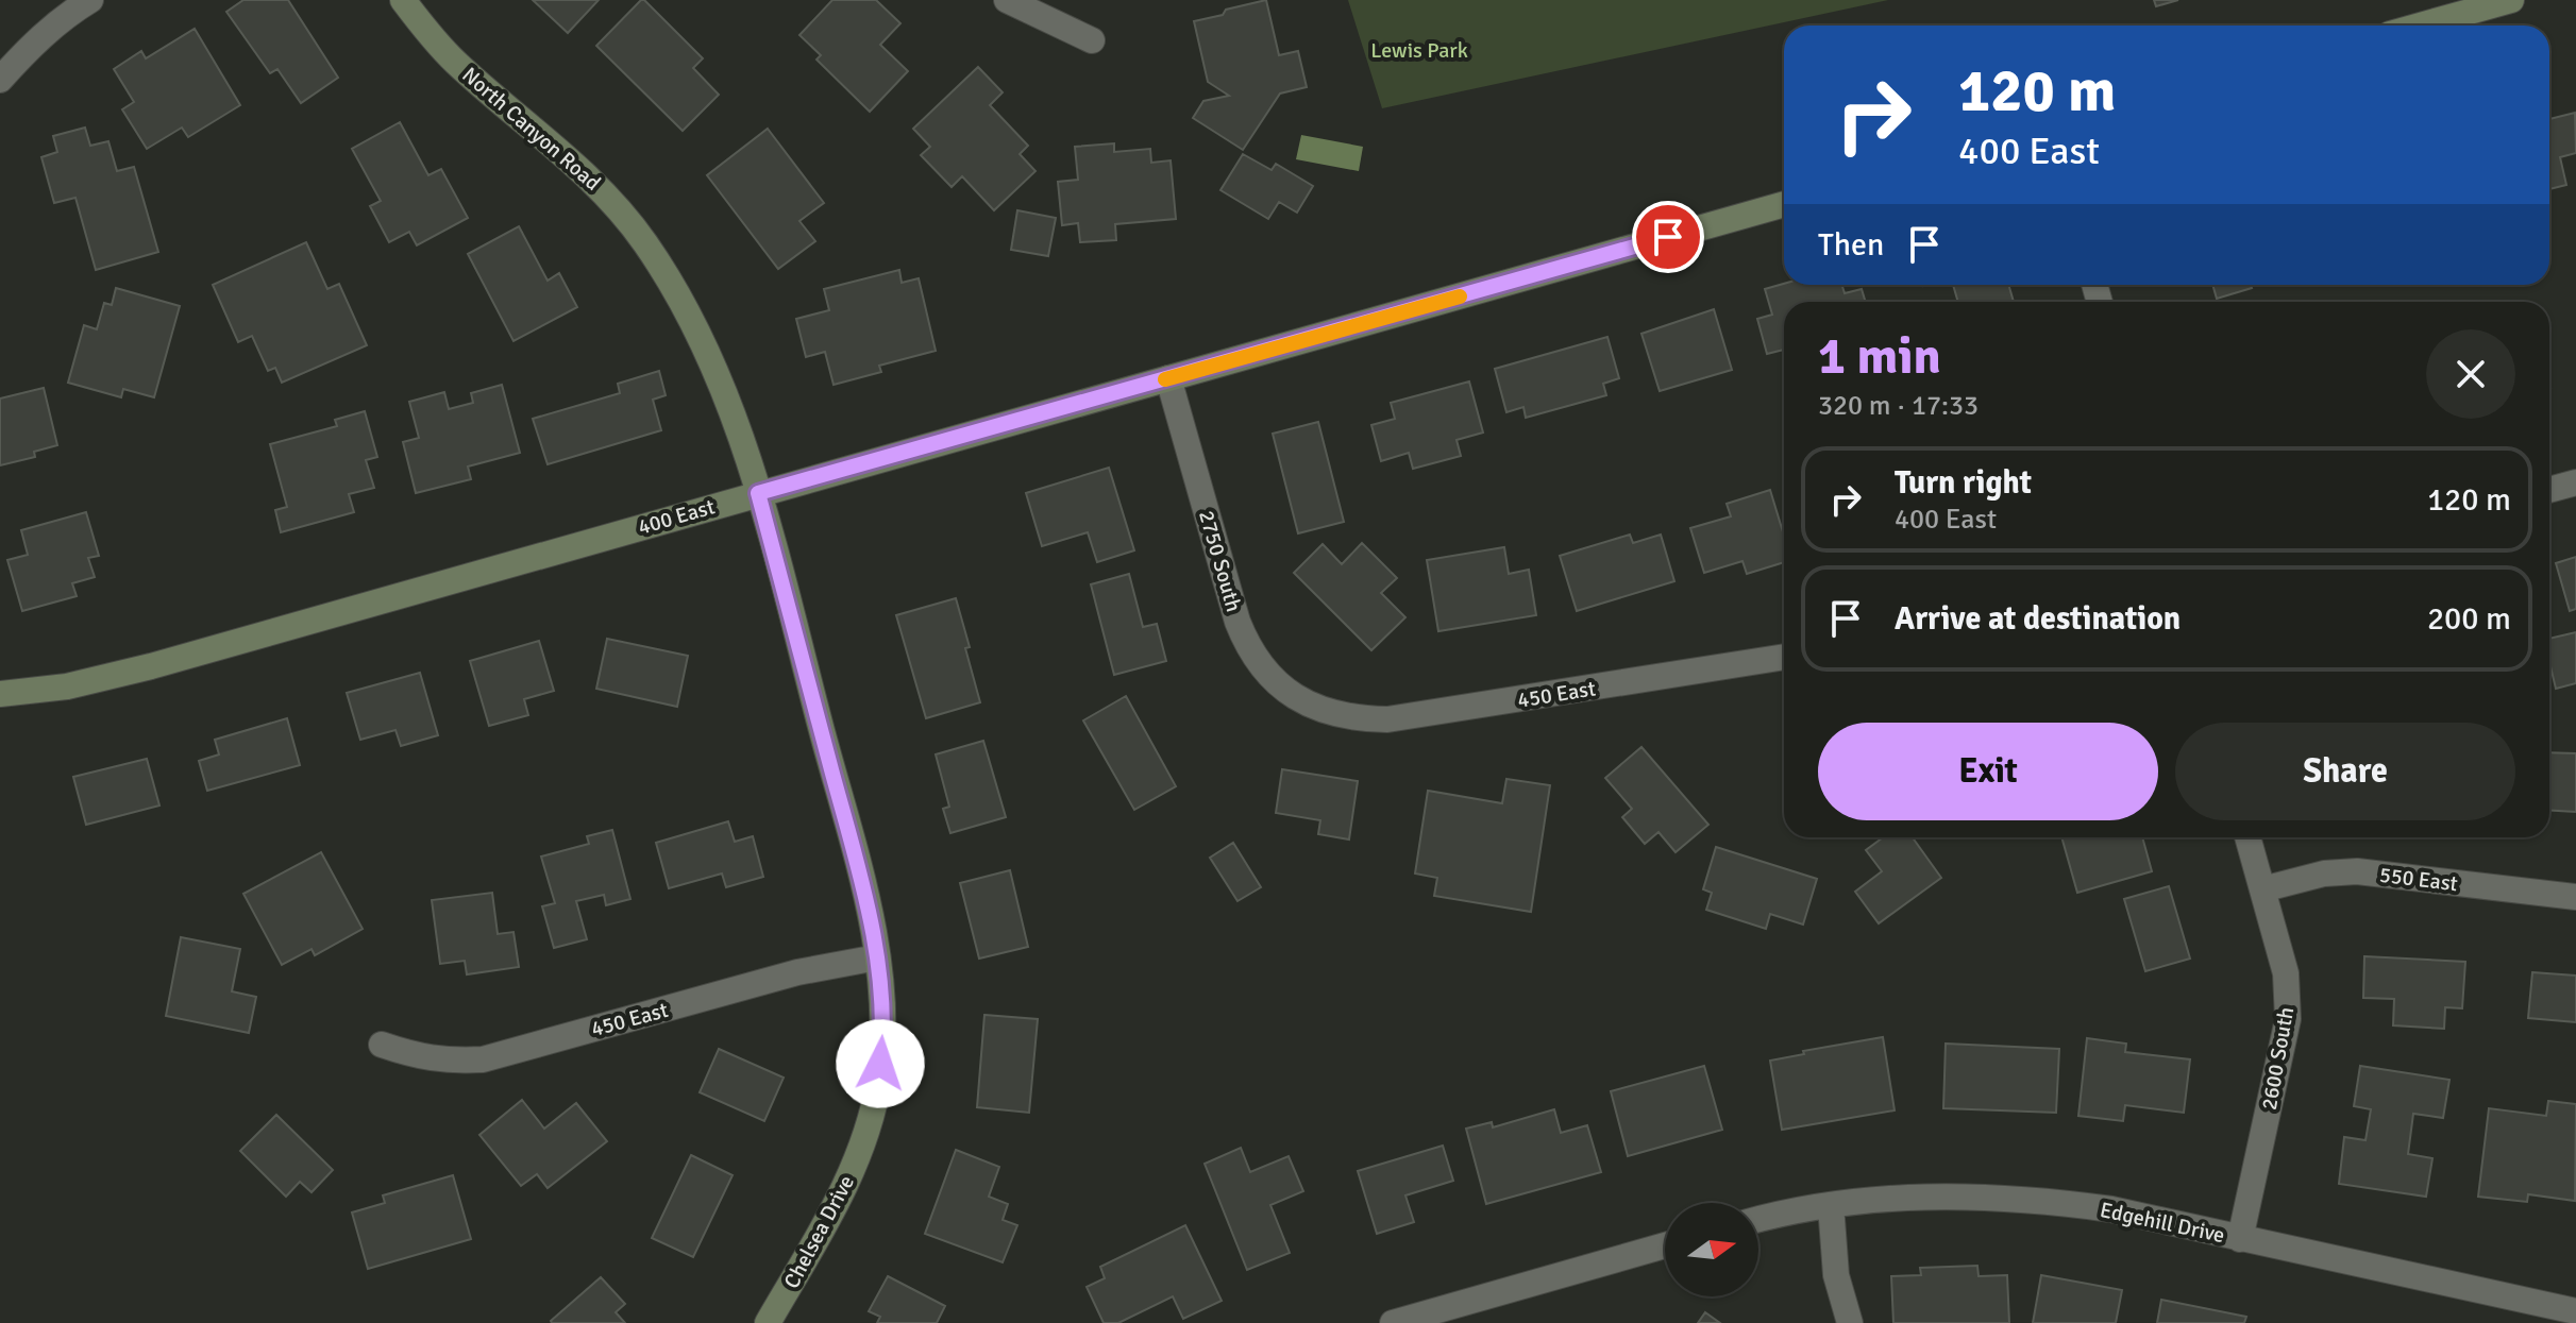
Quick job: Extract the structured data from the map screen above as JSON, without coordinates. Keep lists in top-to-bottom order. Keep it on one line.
{"streets":{"street":["North Canyon Road","400 East","2750 South","450 East","550 East","2600 South","Edgehill Drive","Chelsea Drive"]},"crossings":[["North Canyon Road","400 East"],["North Canyon Road","Chelsea Drive"],["400 East","2750 South"],["400 East","Chelsea Drive"],["2750 South","450 East"],["450 East","Chelsea Drive"],["550 East","2600 South"],["2600 South","Edgehill Drive"]],"parks":["Lewis Park"],"north":"right","page":{"turn":["120 m","400 East"],"then":"Then","heading":["1 min","320 m · 17:33"],"list":[{"name":"Turn right","note":"400 East","value":"120 m"},{"name":"Arrive at destination","value":"200 m"}],"buttons":["Exit","Share"]}}
